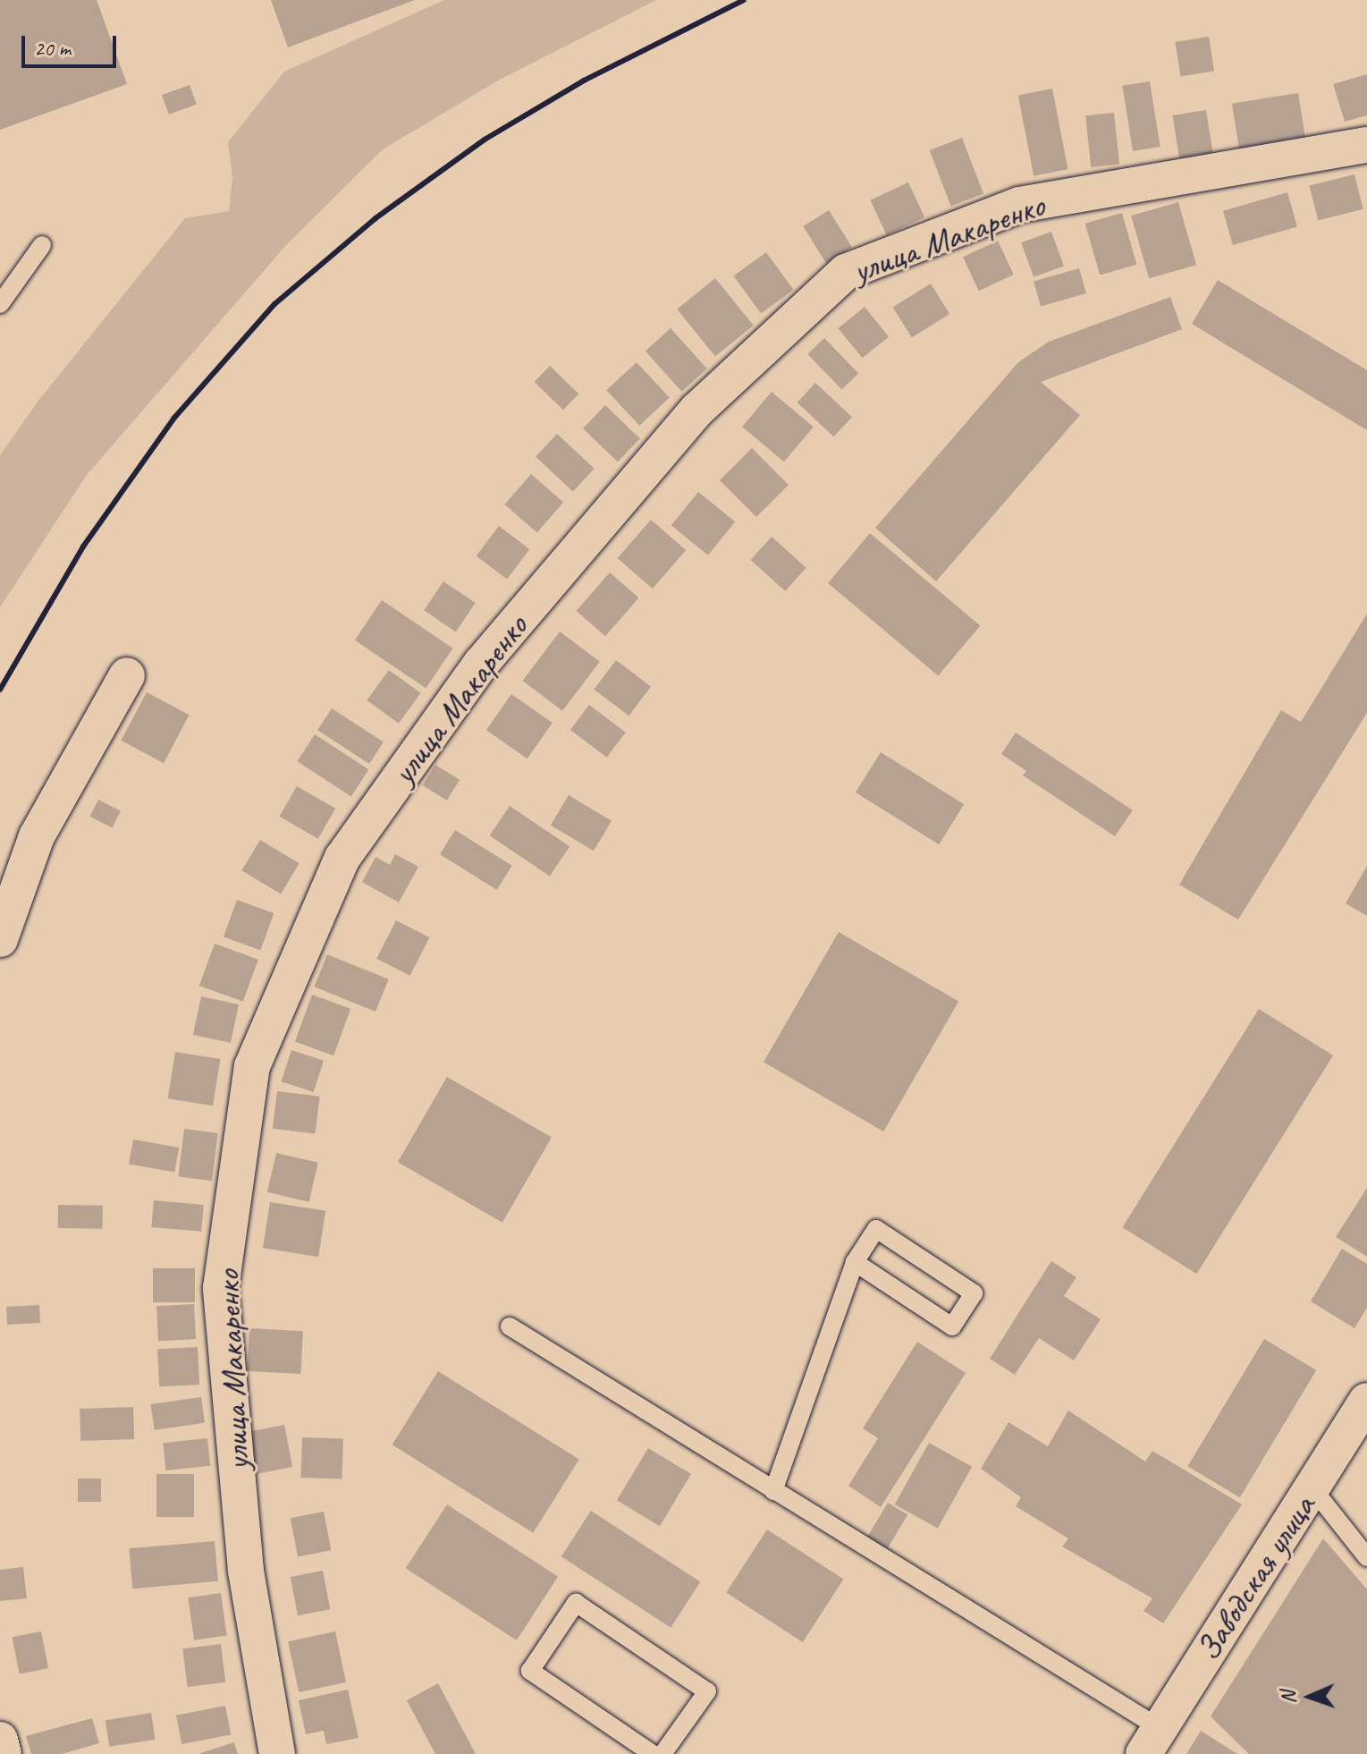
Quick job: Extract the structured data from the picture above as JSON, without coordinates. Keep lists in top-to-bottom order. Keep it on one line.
{"streets":{"street":["улица Макаренко","Заводская улица"]},"scale_bar":"20 m","north":"left"}
